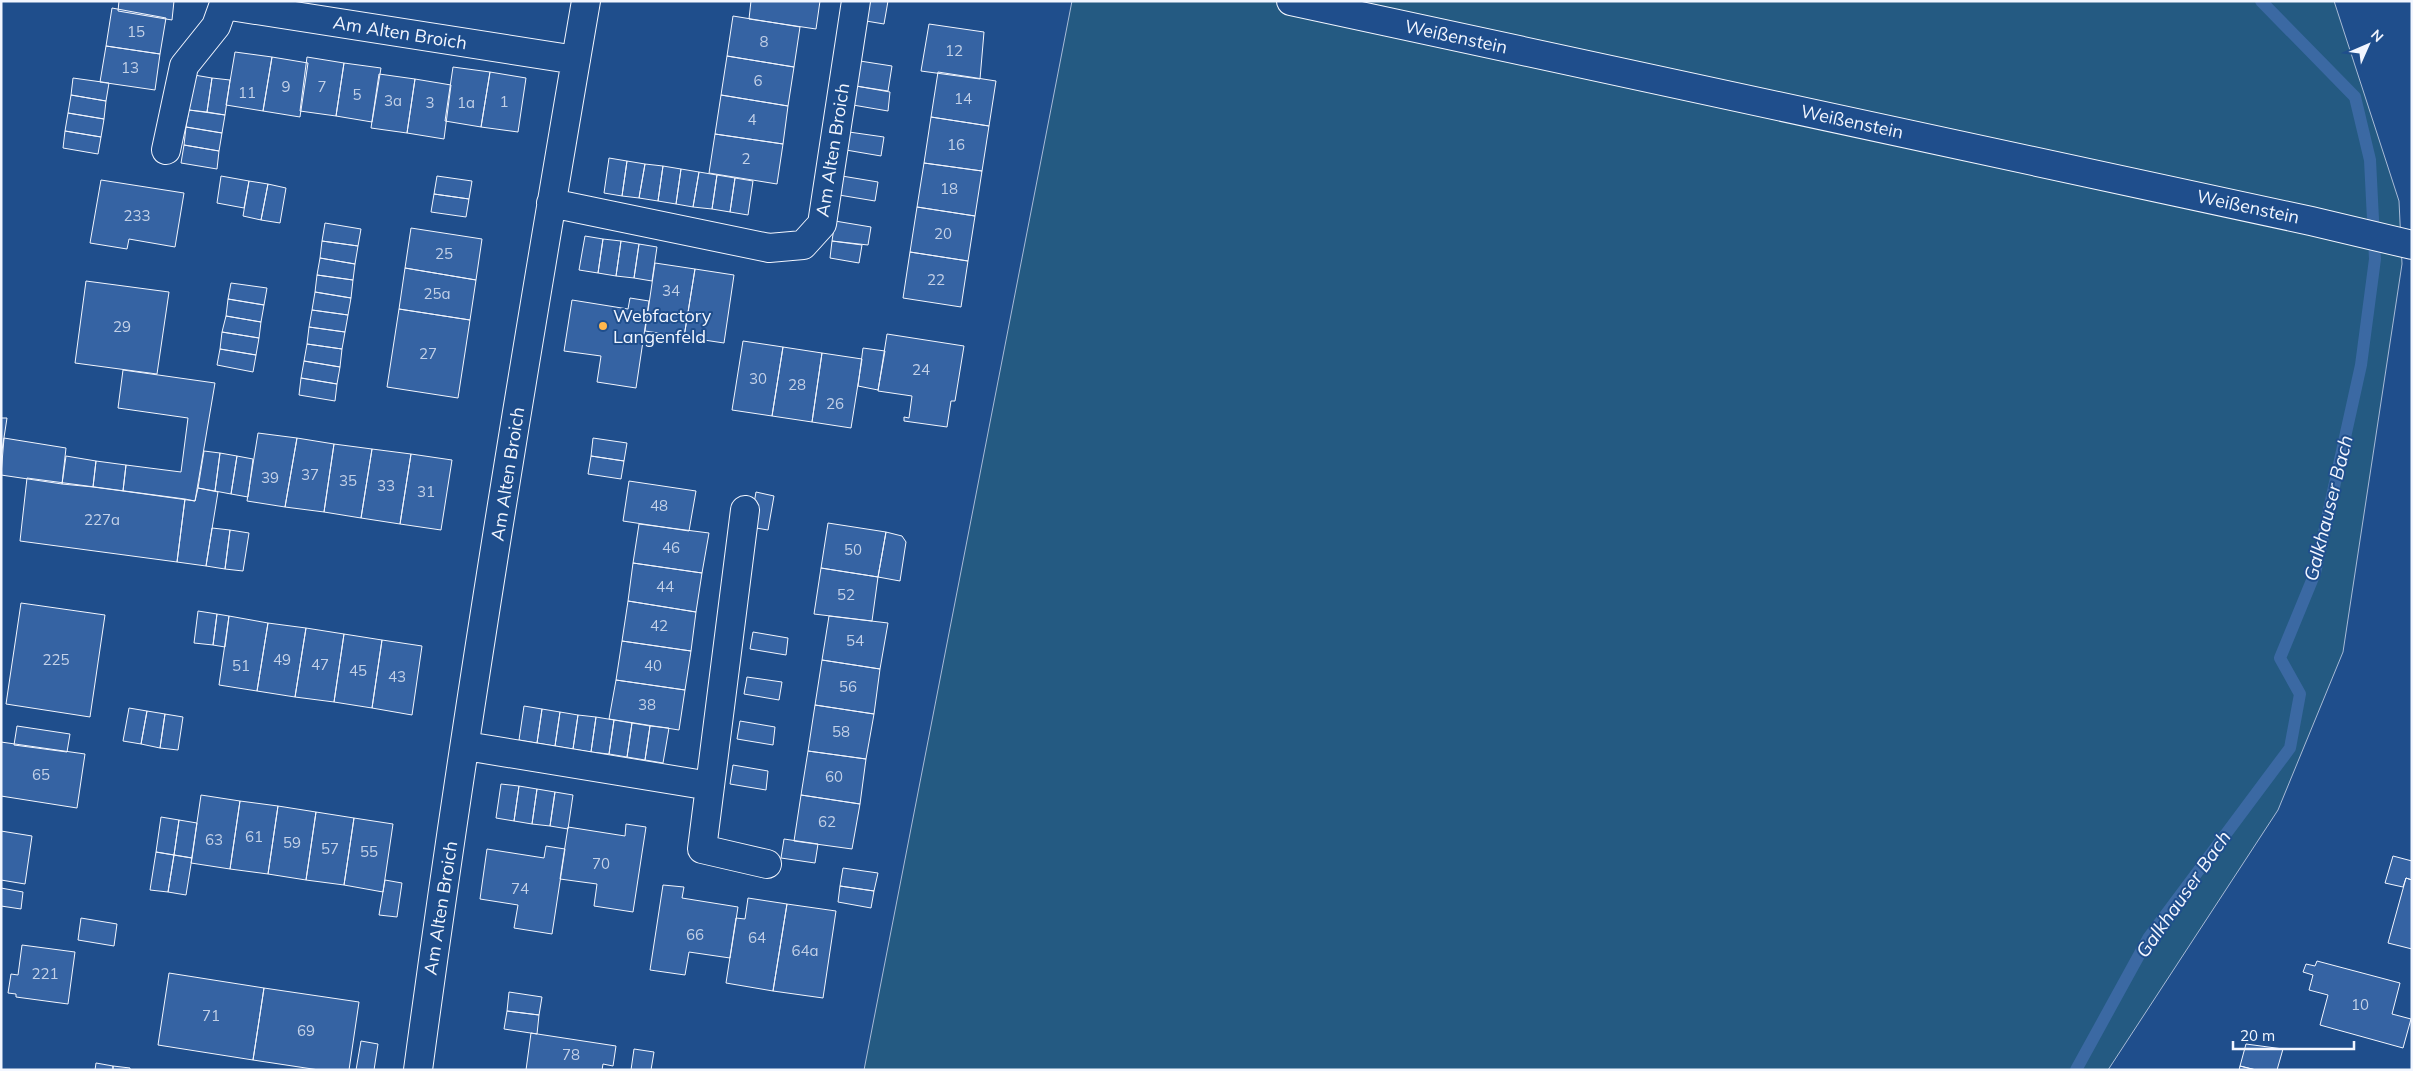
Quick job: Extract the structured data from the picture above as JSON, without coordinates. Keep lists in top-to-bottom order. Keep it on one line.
{"streets":{"street":["Am Alten Broich","Weißenstein"]},"water":["Galkhauser Bach"],"places":["Webfactory Langenfeld"],"house_numbers":["15","8","12","13","6","9","7","11","5","14","3a","1","3","1a","4","16","2","18","233","20","25","22","34","25a","29","27","24","30","28","26","37","39","35","33","31","48","227a","46","50","44","52","42","54","225","49","47","51","40","45","43","56","38","58","65","60","62","61","63","59","57","55","70","74","66","64","64a","221","10","71","69","78"],"scale_bar":"20 m","north":"top right"}
